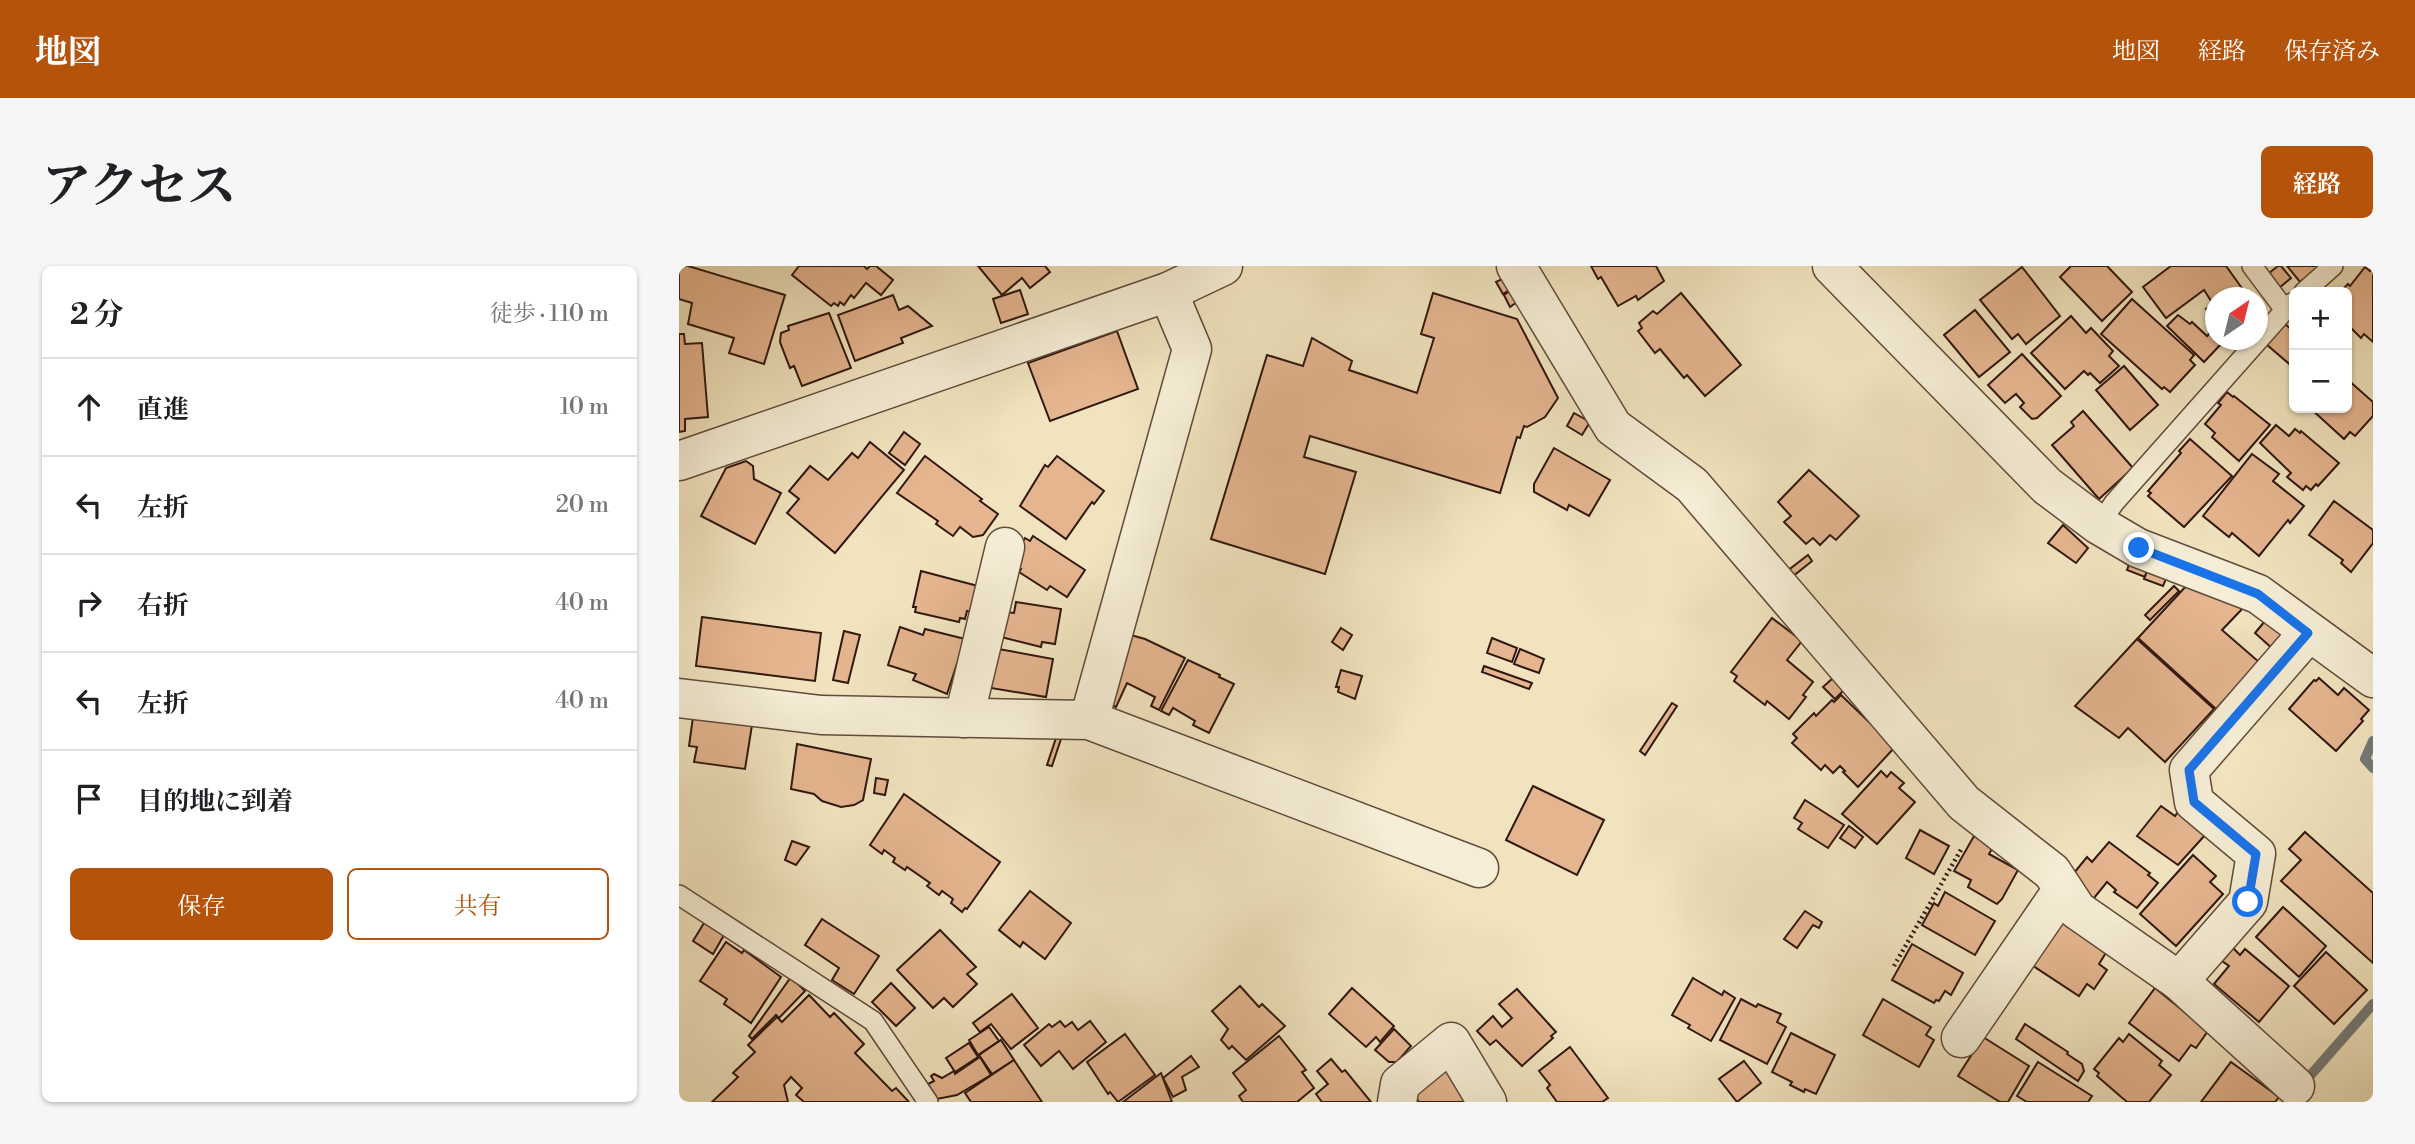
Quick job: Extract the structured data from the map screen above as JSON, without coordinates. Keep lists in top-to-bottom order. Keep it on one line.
{"north":"top right","page":{"header":"地図","nav":["地図","経路","保存済み"],"title":"アクセス","buttons":["経路",["保存","共有"]],"heading":["2 分","徒歩 · 110 m"],"map_buttons":["+","−"],"list":[["直進","10 m"],["左折","20 m"],["右折","40 m"],["左折","40 m"],"目的地に到着"]}}
